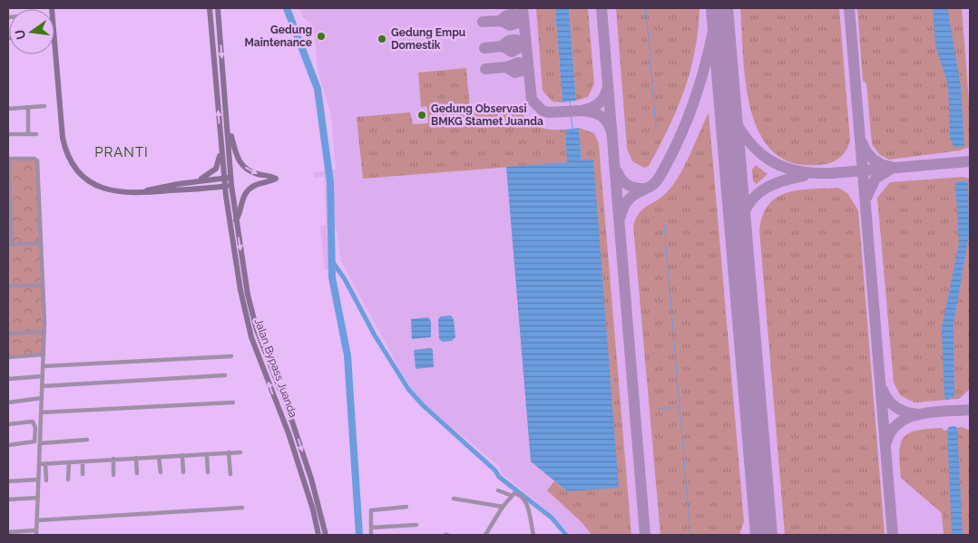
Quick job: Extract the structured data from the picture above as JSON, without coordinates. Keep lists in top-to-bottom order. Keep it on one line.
{"streets":{"main road":["Jalan Bypass Juanda"]},"districts":["PRANTI"],"places":["Gedung Maintenance","Gedung Empu Domestik","Gedung Observasi BMKG Stamet Juanda"],"north":"left"}
